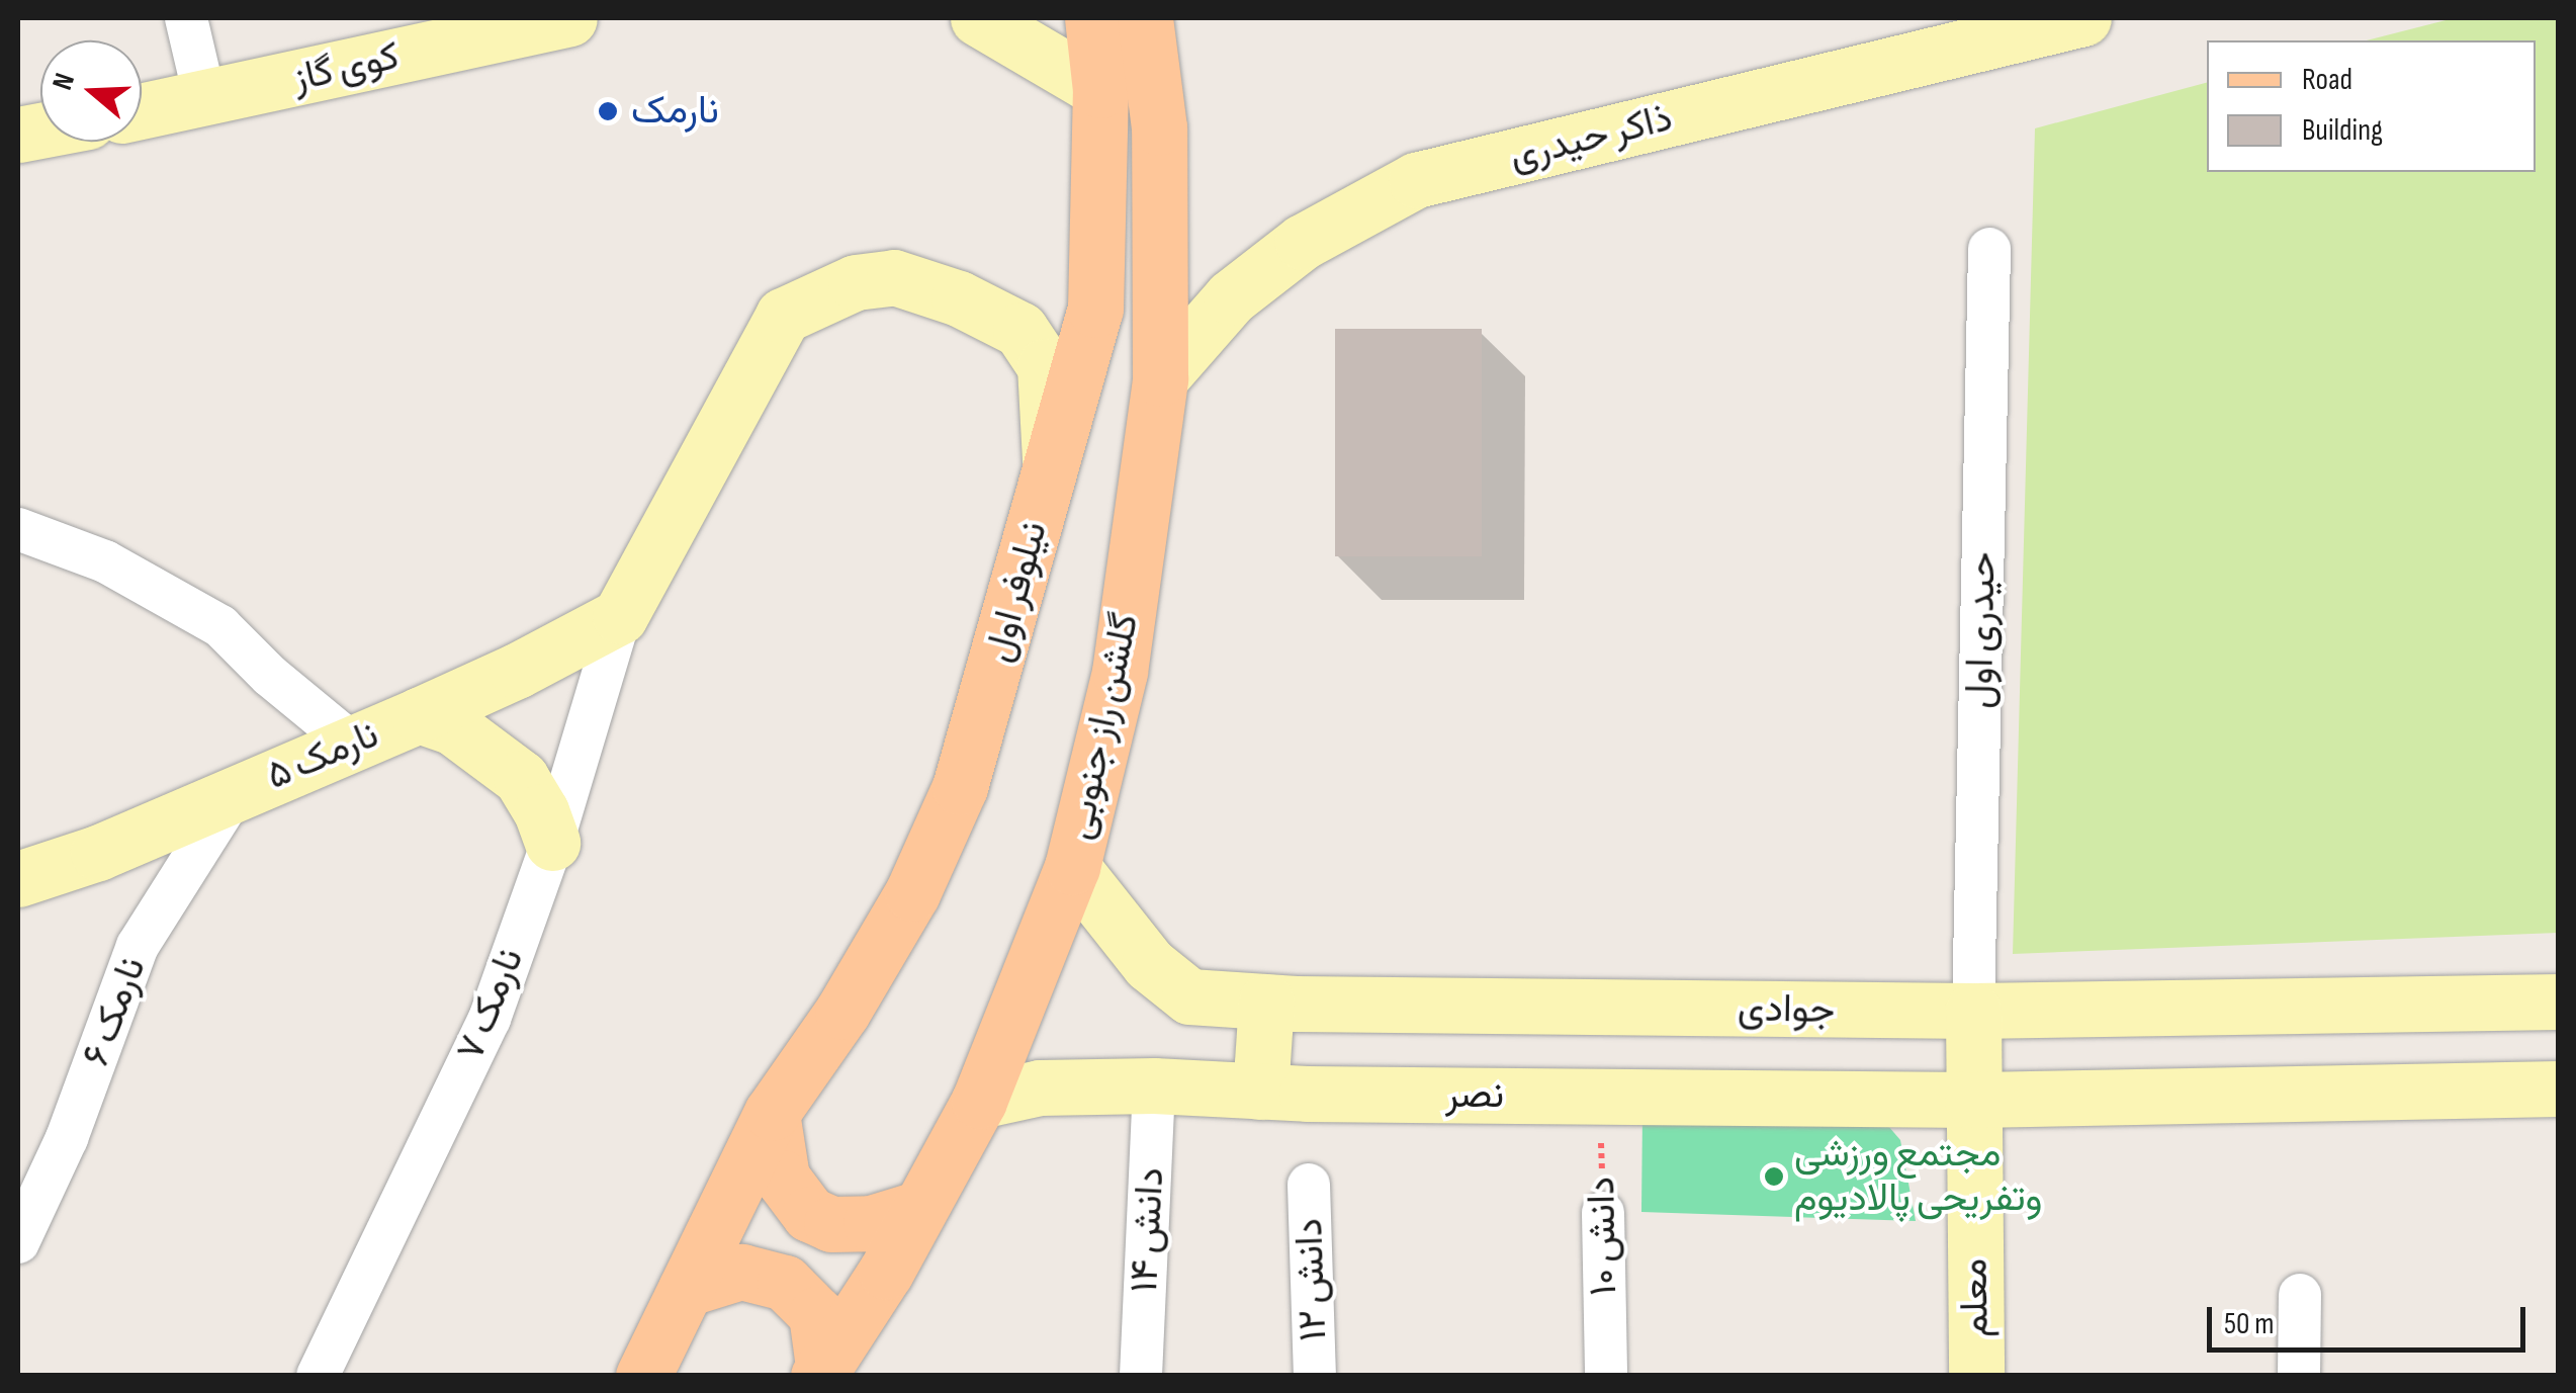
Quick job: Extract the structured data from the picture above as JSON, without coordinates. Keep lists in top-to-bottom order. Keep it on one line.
{"streets":{"main road":["نیلوفر اول","گلشن راز جنوبی"],"street":["کوی گاز","ذاکر حیدری","حیدری اول","نارمک ۵","نارمک ۷","جوادی","نارمک ۶","نصر","دانش ۱۴","دانش ۱۰","دانش ۱۲","معلم"]},"crossings":[["ذاکر حیدری","گلشن راز جنوبی"],["نیلوفر اول","نارمک ۵"],["نیلوفر اول","نارمک ۷"],["حیدری اول","جوادی"],["حیدری اول","معلم"],["گلشن راز جنوبی","جوادی"],["گلشن راز جنوبی","نصر"],["نارمک ۵","نارمک ۷"],["نارمک ۵","نارمک ۶"],["جوادی","معلم"],["نصر","دانش ۱۴"],["نصر","دانش ۱۰"],["نصر","معلم"]],"places":["نارمک","مجتمع ورزشی وتفریحی پالادیوم"],"legend":["Road","Building"],"scale_bar":"50 m","north":"left"}
